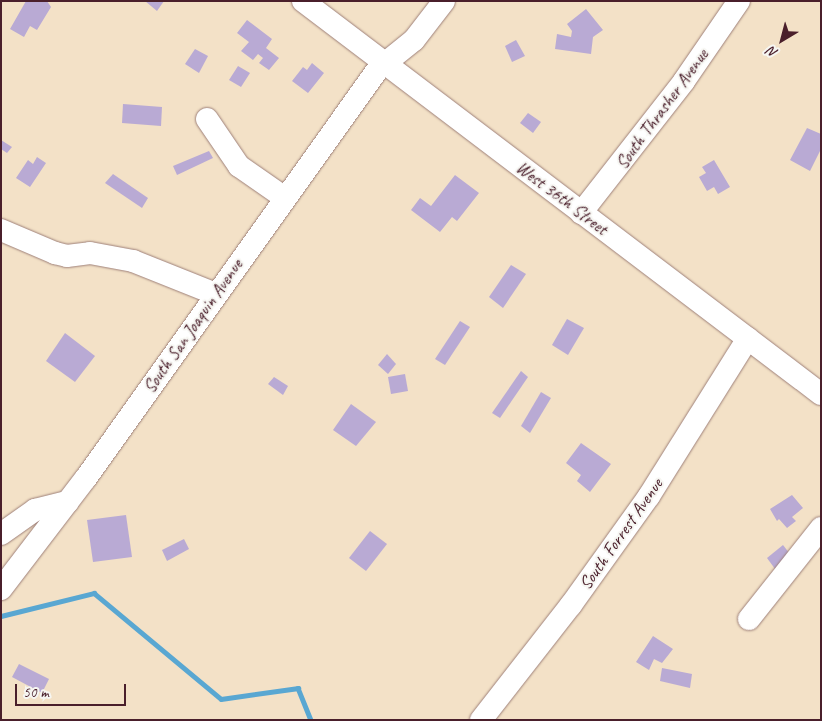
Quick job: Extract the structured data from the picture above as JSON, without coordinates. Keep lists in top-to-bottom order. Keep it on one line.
{"streets":{"street":["South Thrasher Avenue","West 36th Street","South San Joaquin Avenue","South Forrest Avenue"]},"crossings":[["South Thrasher Avenue","West 36th Street"],["West 36th Street","South San Joaquin Avenue"],["West 36th Street","South Forrest Avenue"]],"scale_bar":"50 m","north":"bottom left"}
